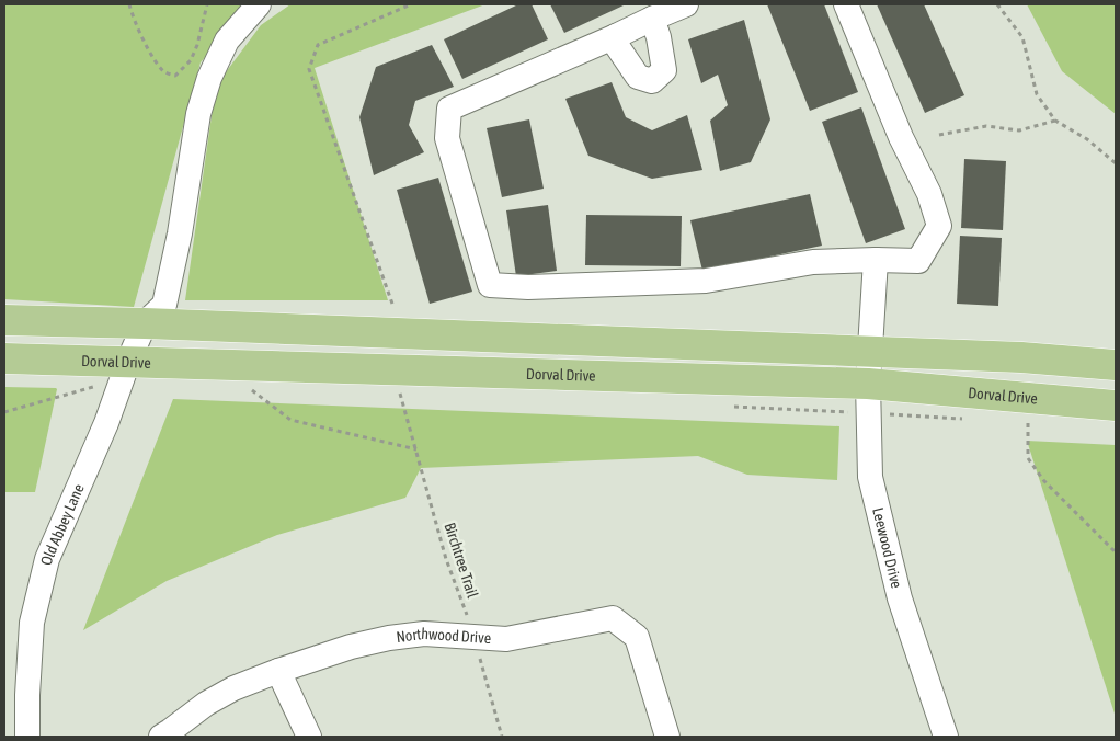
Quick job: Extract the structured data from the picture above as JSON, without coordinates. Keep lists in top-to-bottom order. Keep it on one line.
{"streets":{"main road":["Dorval Drive"],"street":["Old Abbey Lane","Leewood Drive","Northwood Drive"],"path":["Birchtree Trail"]},"crossings":[["Dorval Drive","Old Abbey Lane"],["Dorval Drive","Leewood Drive"],["Birchtree Trail","Northwood Drive"]]}
